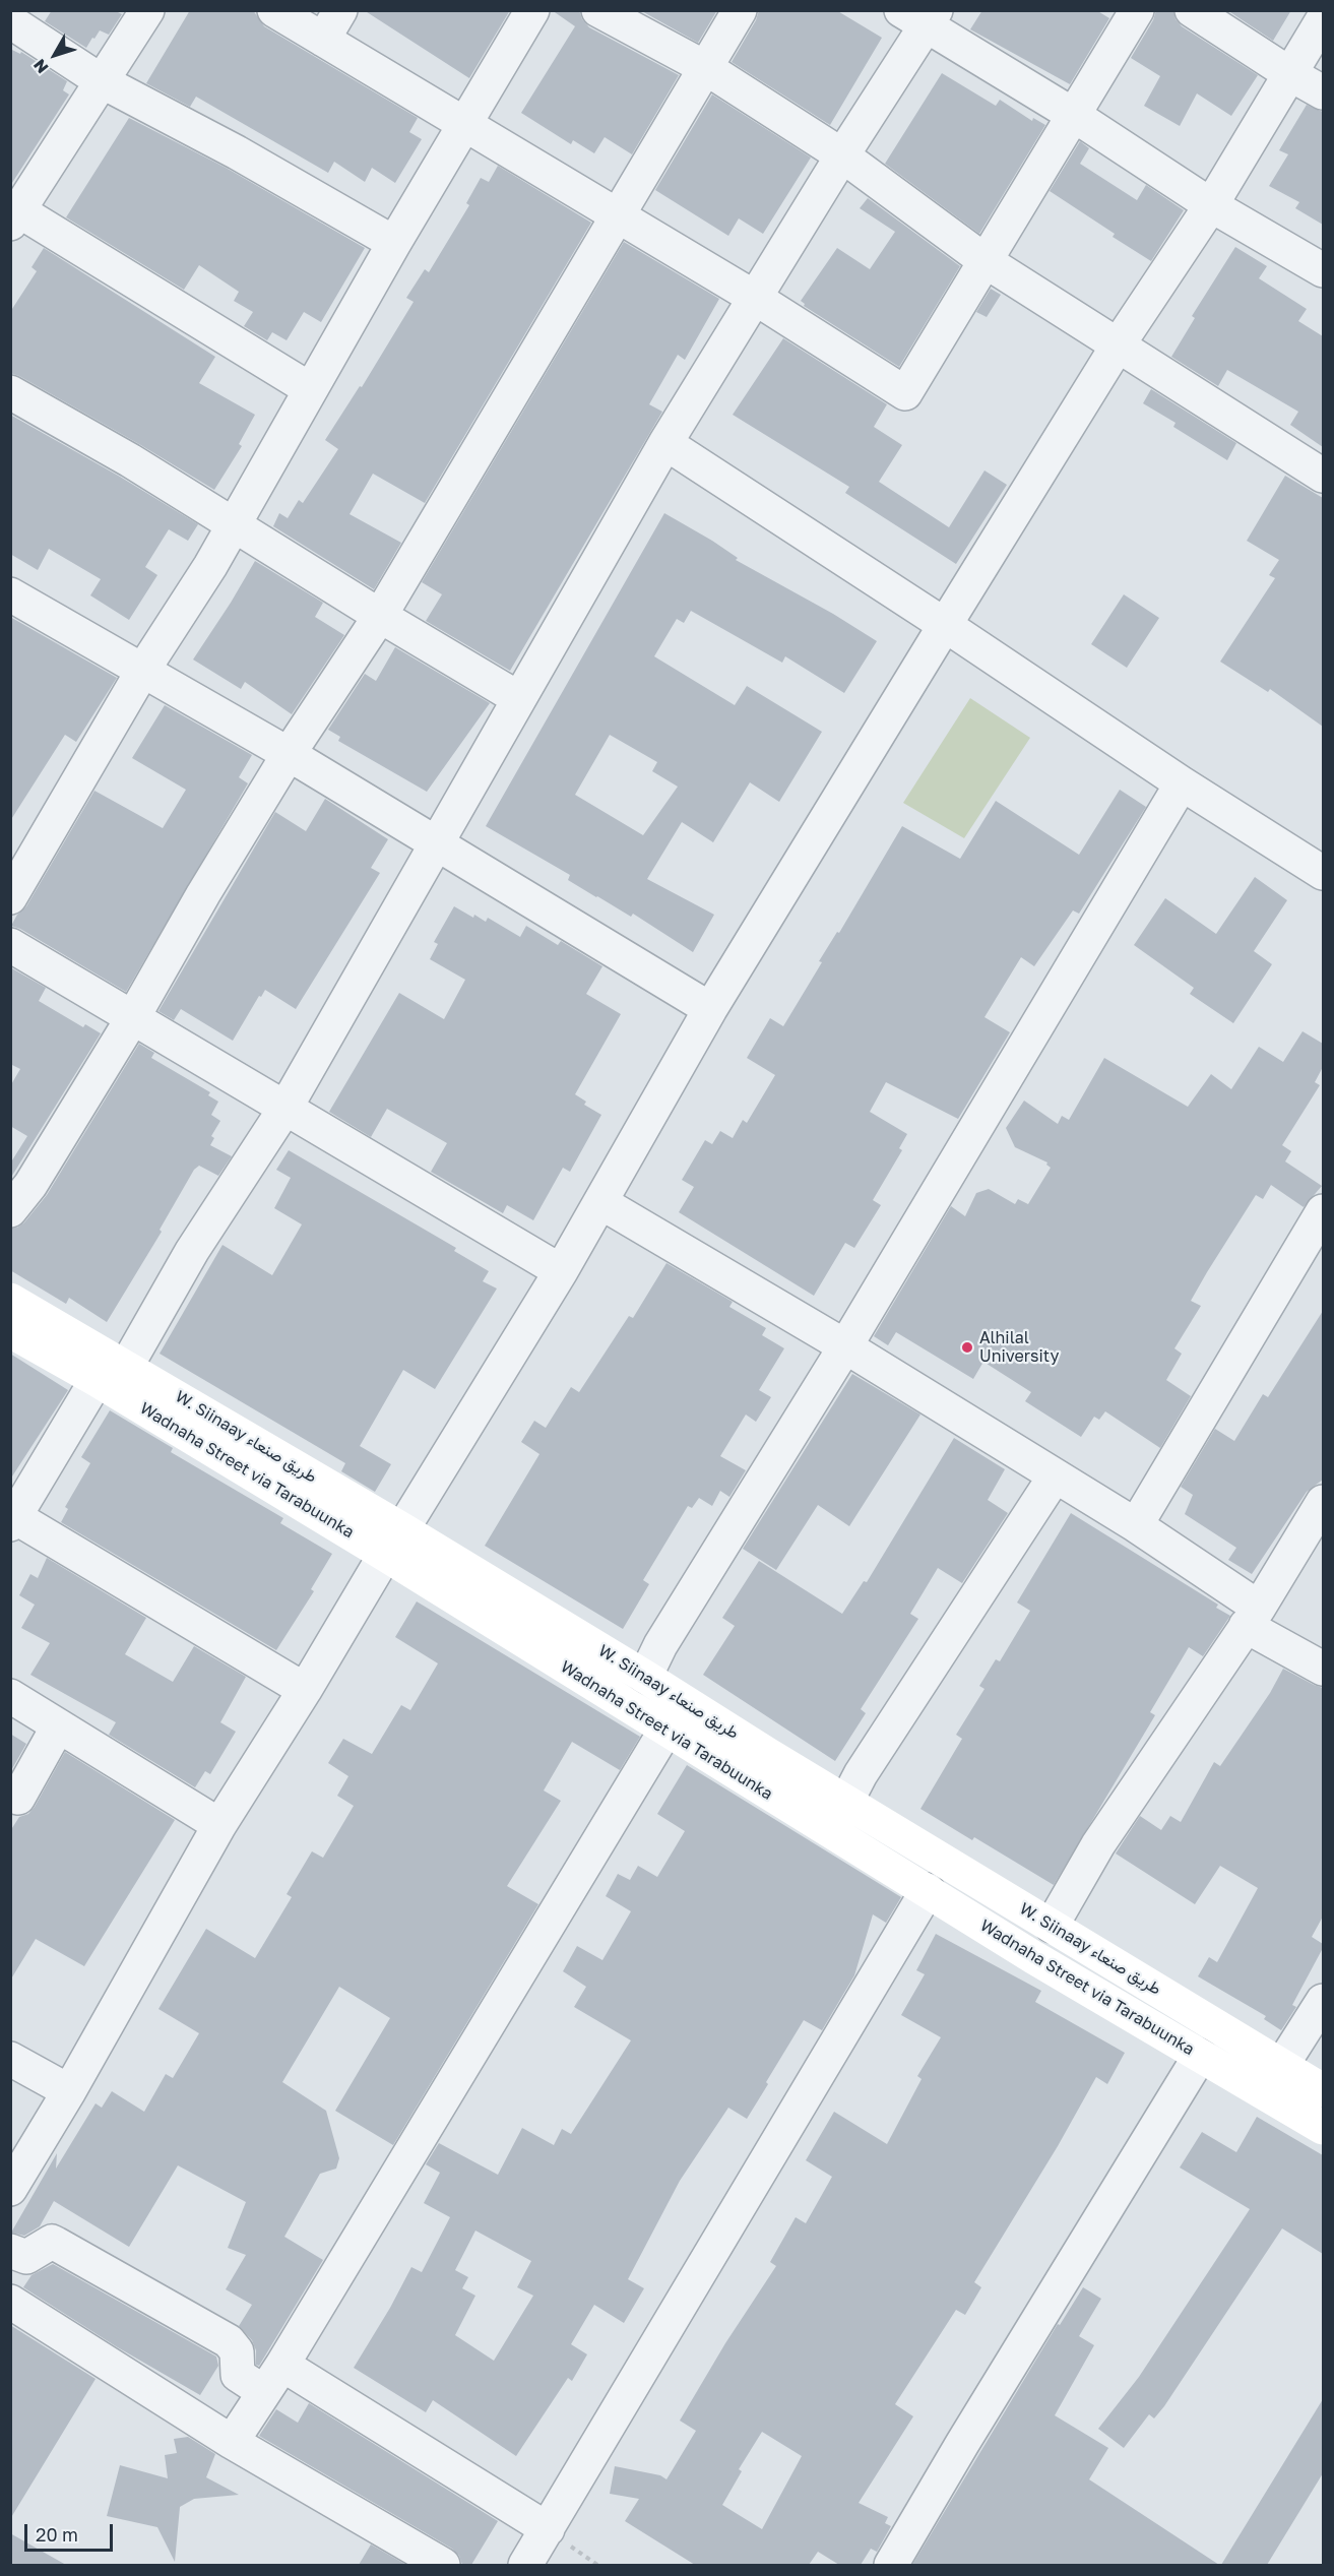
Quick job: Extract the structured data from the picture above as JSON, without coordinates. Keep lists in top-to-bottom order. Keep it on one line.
{"streets":{"main road":["W. Siinaay طريق صنعاء","Wadnaha Street via Tarabuunka"]},"crossings":[["W. Siinaay طريق صنعاء","Wadnaha Street via Tarabuunka"]],"places":["Alhilal University"],"scale_bar":"20 m","north":"bottom left"}
